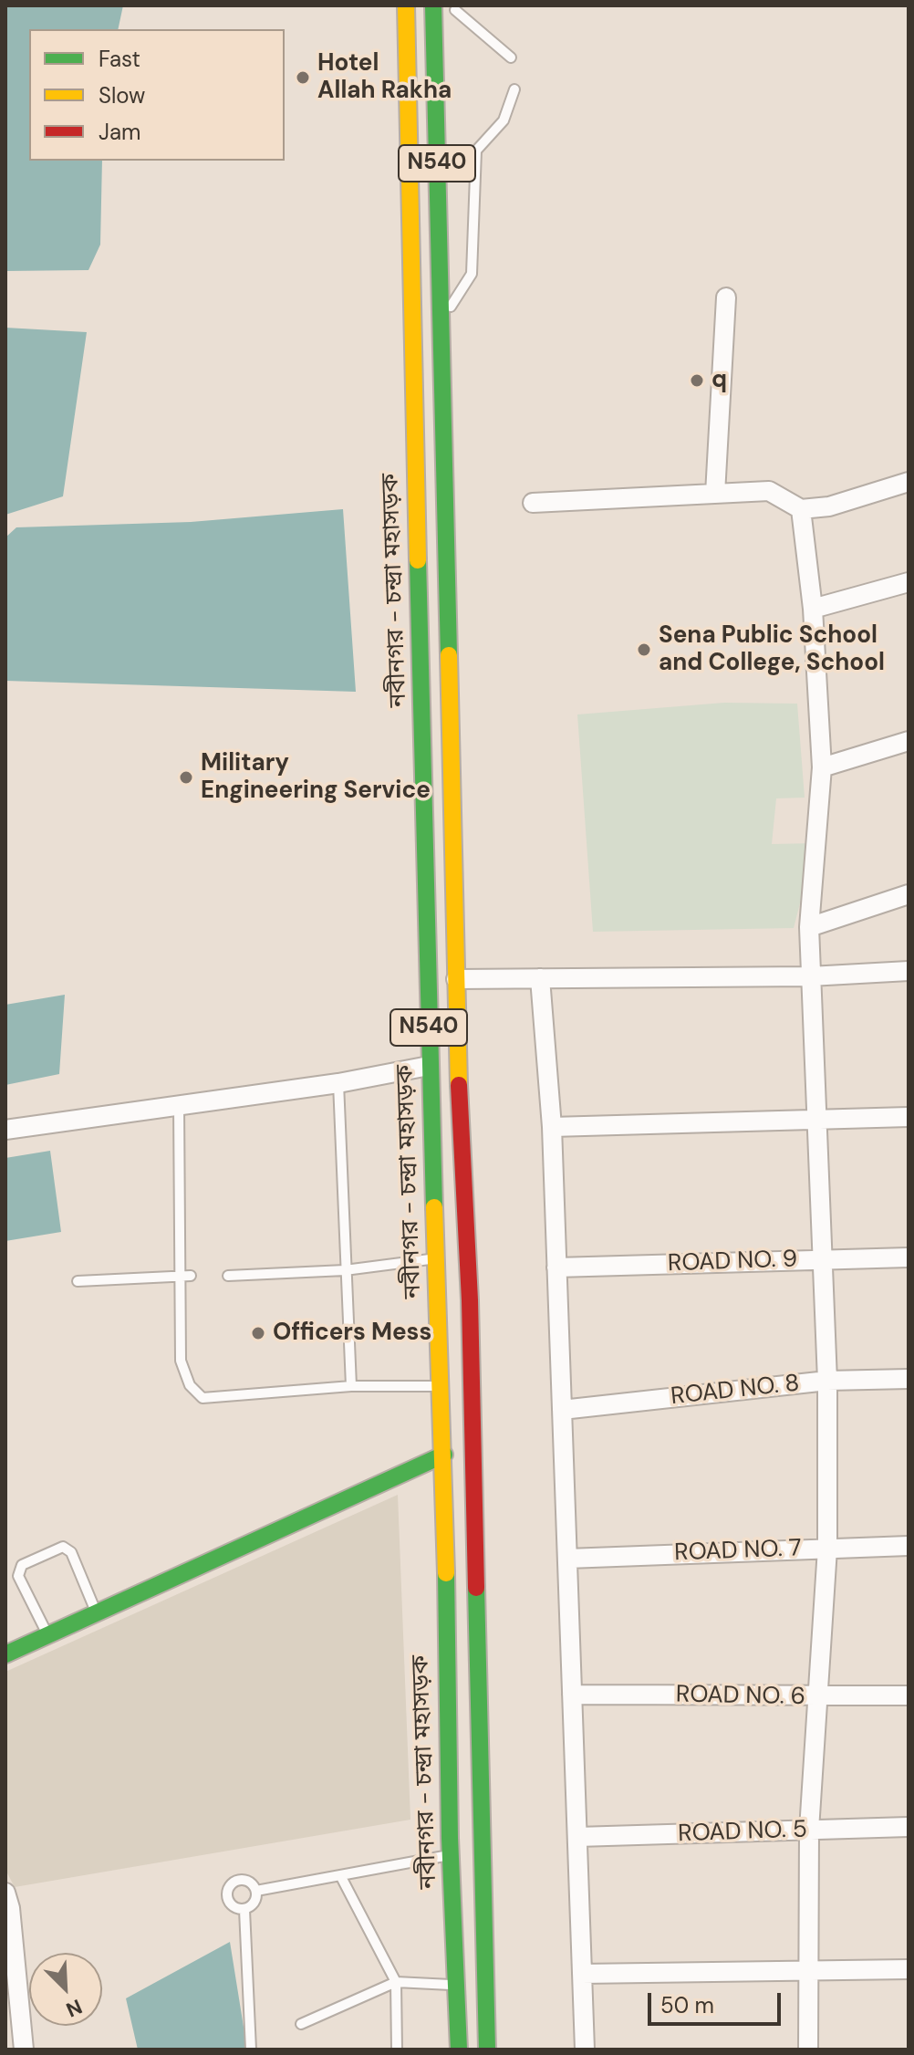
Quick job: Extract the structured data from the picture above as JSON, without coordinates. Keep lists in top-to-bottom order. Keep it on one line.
{"streets":{"main road":["N540","নবীনগর - চন্দ্রা মহাসড়ক"],"street":["ROAD NO. 9","ROAD NO. 8","ROAD NO. 7","ROAD NO. 6","ROAD NO. 5"]},"places":["Hotel Allah Rakha","q","Sena Public School and College, School","Military Engineering Service","Officers Mess"],"legend":["Fast","Slow","Jam"],"scale_bar":"50 m","north":"bottom right"}
